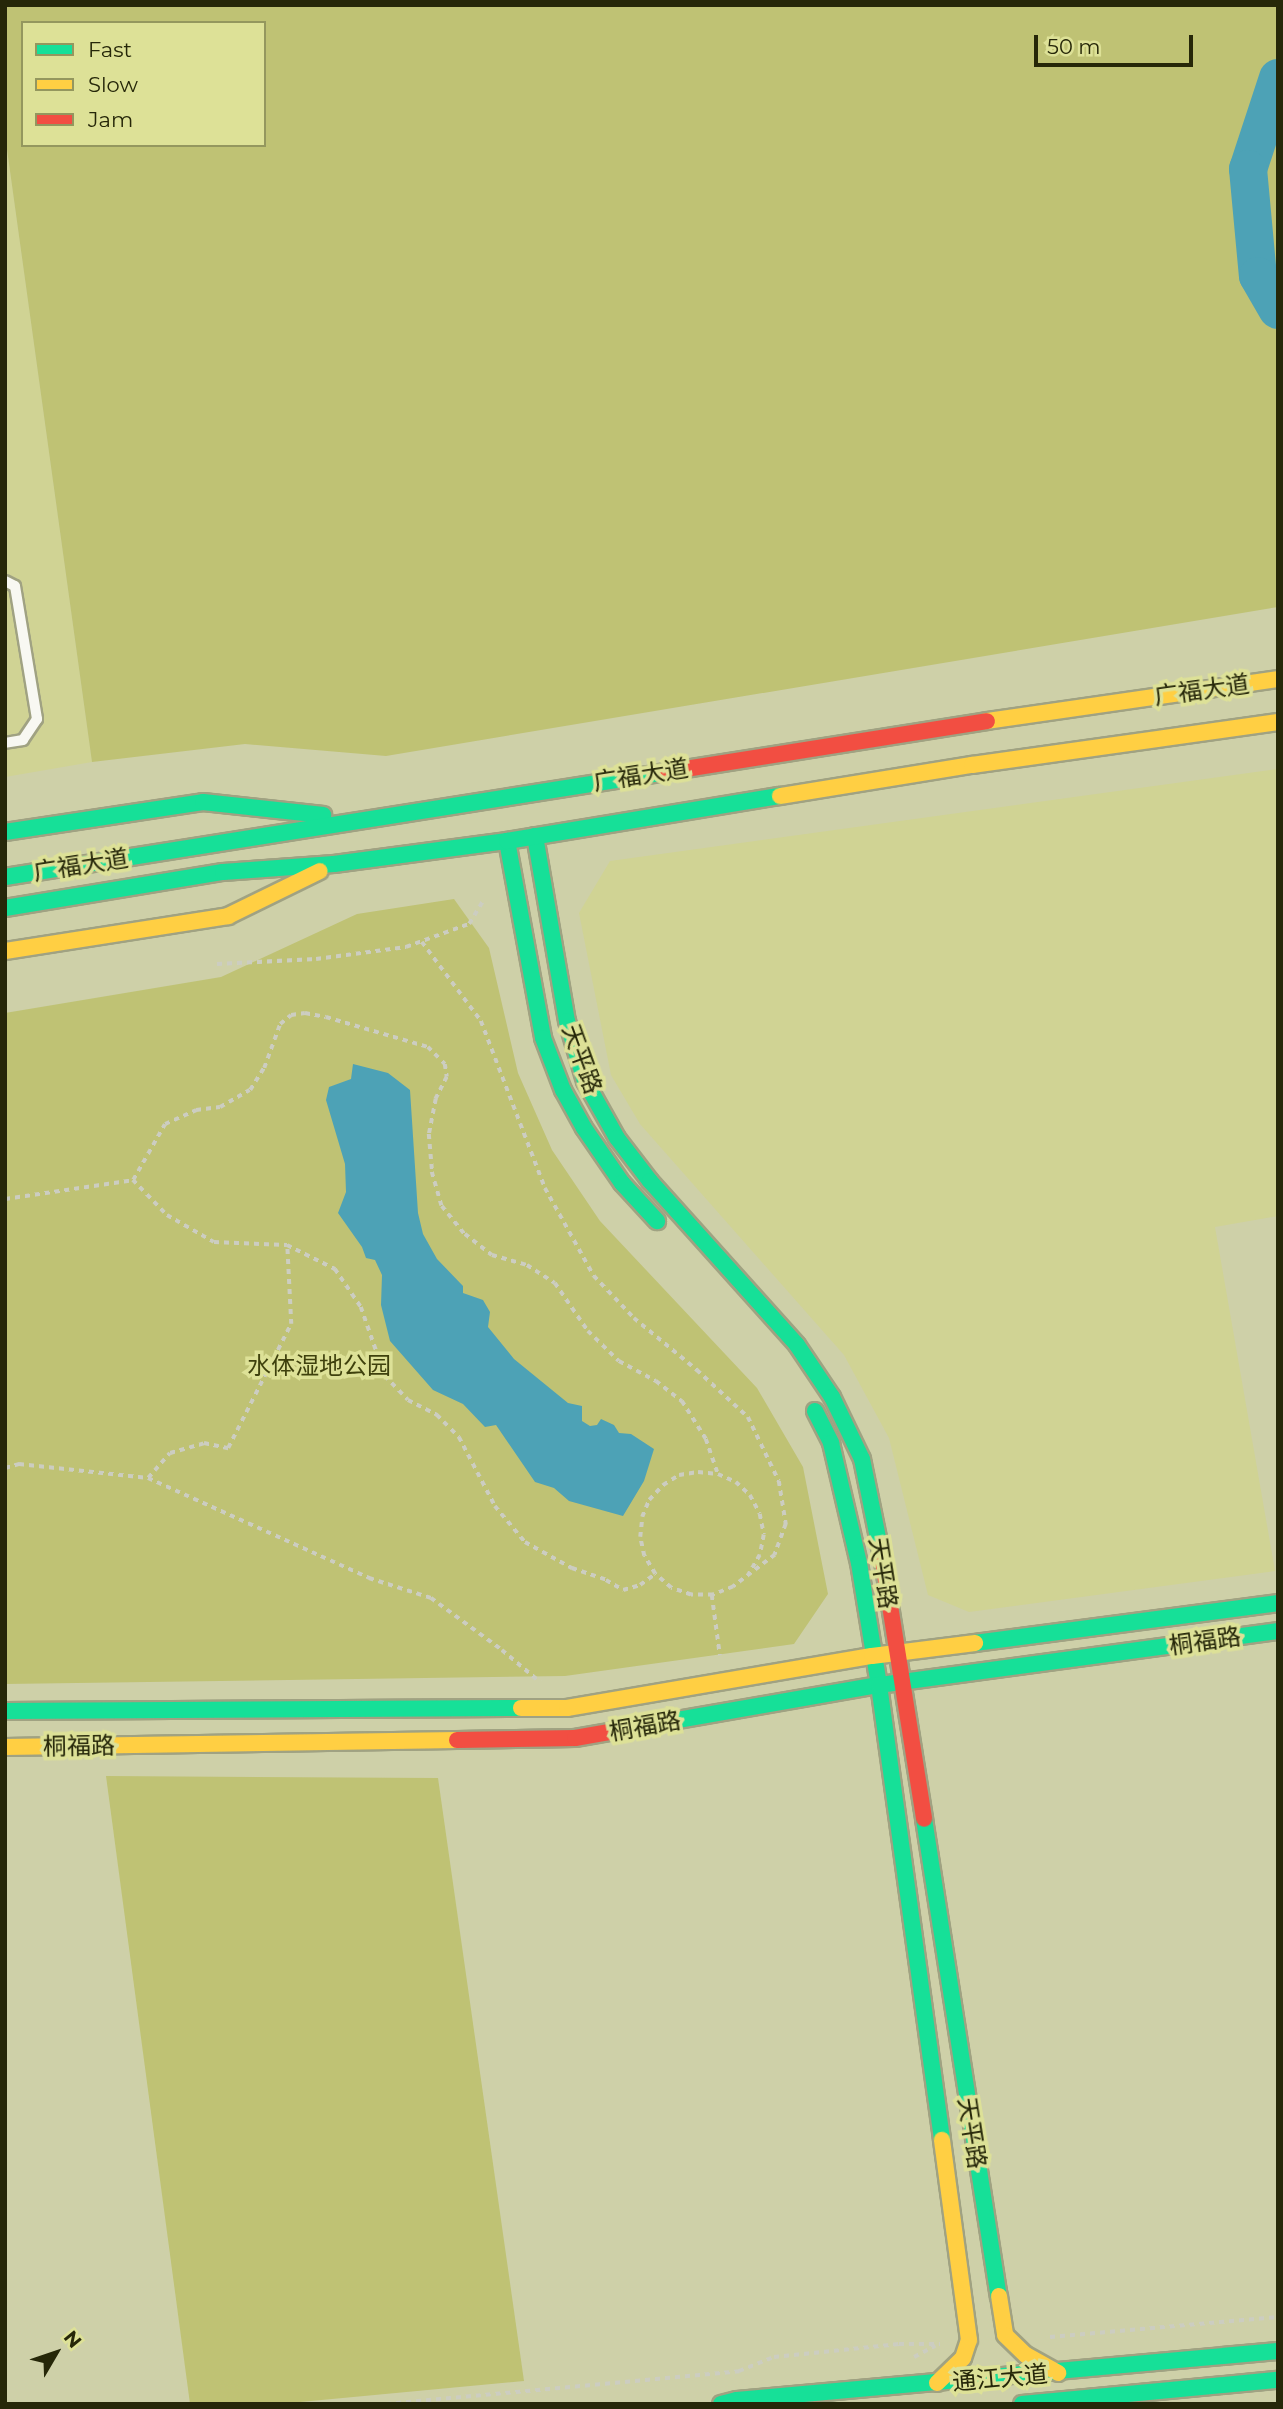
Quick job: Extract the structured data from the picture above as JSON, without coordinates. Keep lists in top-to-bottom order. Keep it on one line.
{"streets":{"street":["广福大道","天平路","桐福路","通江大道"]},"crossings":[["广福大道","天平路"],["天平路","桐福路"],["天平路","通江大道"]],"parks":["水体湿地公园"],"legend":["Fast","Slow","Jam"],"scale_bar":"50 m","north":"top right"}
